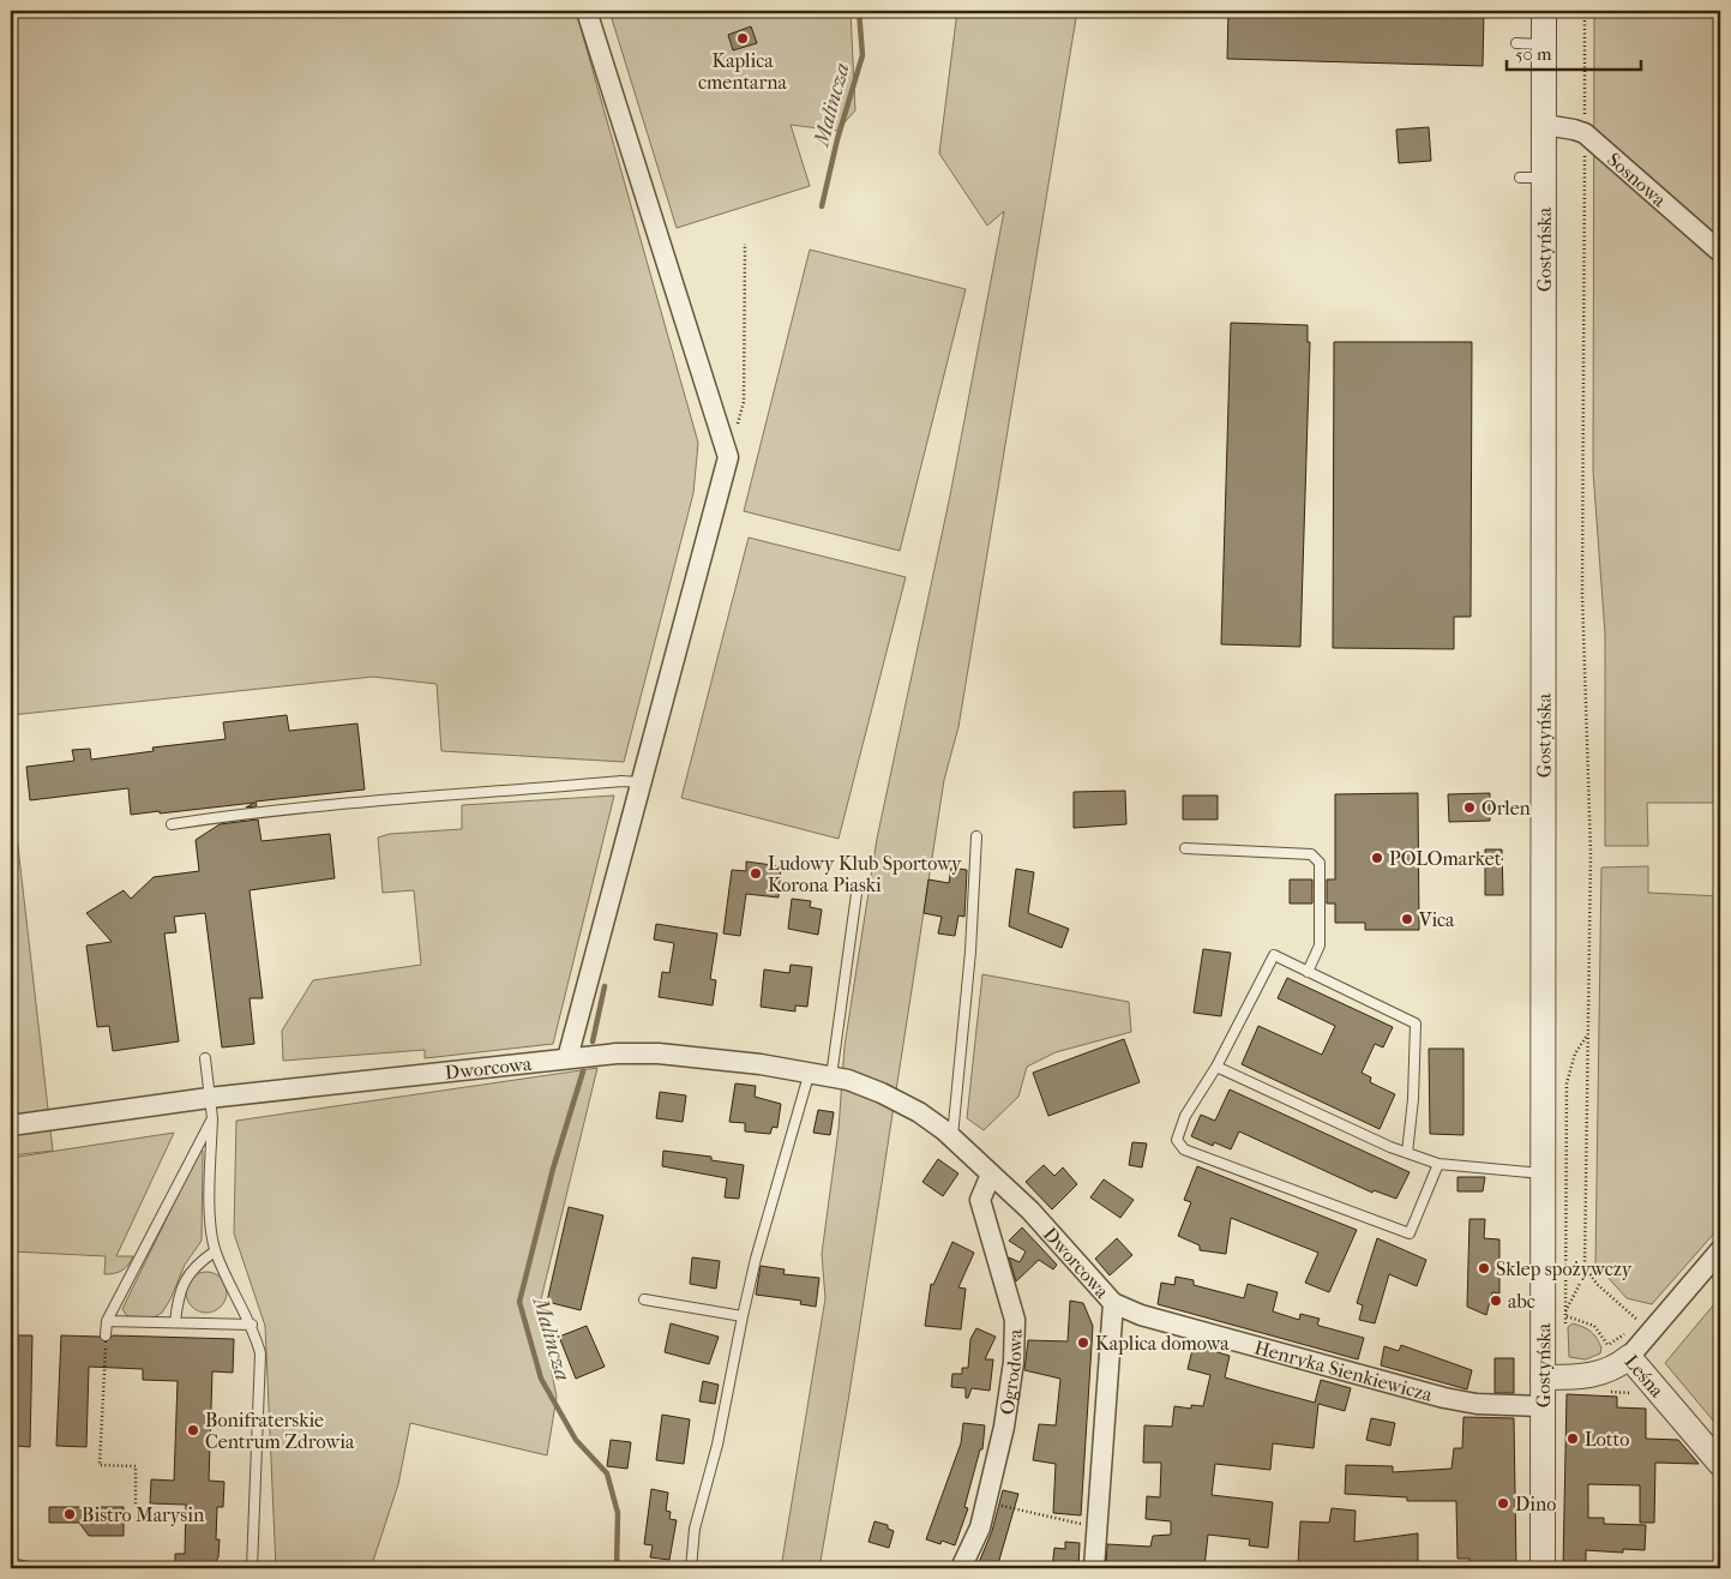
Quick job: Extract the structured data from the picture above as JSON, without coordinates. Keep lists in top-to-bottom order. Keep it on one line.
{"streets":{"street":["Sosnowa","Gostyńska","Dworcowa","Henryka Sienkiewicza","Ogrodowa","Leśna"]},"crossings":[["Sosnowa","Gostyńska"],["Gostyńska","Henryka Sienkiewicza"],["Gostyńska","Leśna"],["Dworcowa","Henryka Sienkiewicza"],["Dworcowa","Ogrodowa"]],"water":["Malincza"],"places":["Kaplica cmentarna","Orlen","POLOmarket","Ludowy Klub Sportowy Korona Piaski","Vica","Sklep spożywczy","abc","Kaplica domowa","Bonifraterskie Centrum Zdrowia","Lotto","Dino","Bistro Marysin"],"scale_bar":"50 m"}
